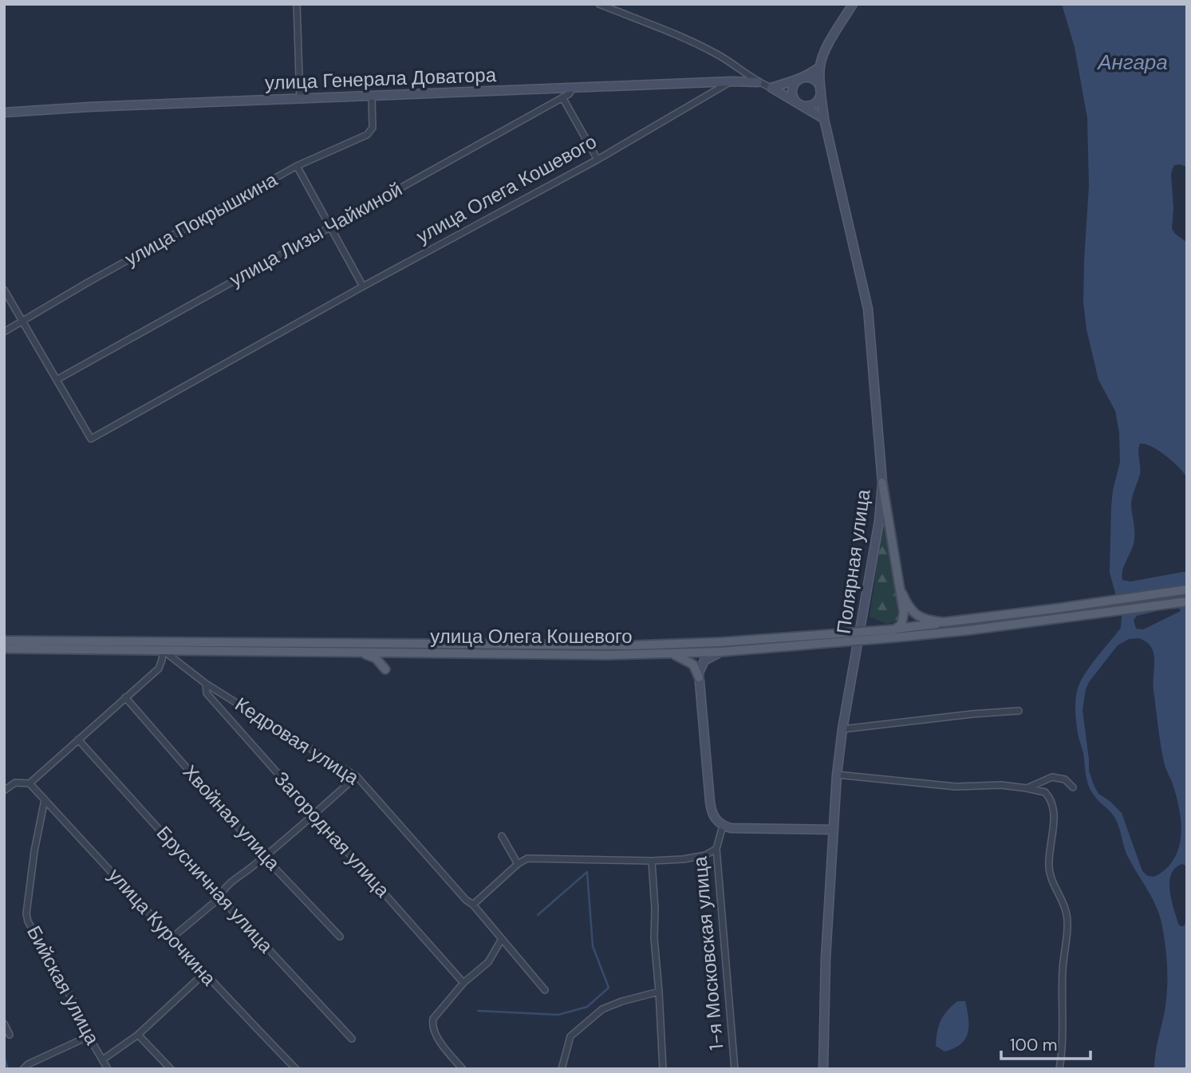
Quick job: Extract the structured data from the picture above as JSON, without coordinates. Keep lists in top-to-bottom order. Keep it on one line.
{"streets":{"main road":["улица Генерала Доватора","улица Олега Кошевого","Полярная улица"],"street":["улица Покрышкина","улица Лизы Чайкиной","Кедровая улица","Хвойная улица","Загородная улица","Брусничная улица","улица Курочкина","1-я Московская улица","Бийская улица"]},"crossings":[["улица Генерала Доватора","улица Олега Кошевого"],["улица Генерала Доватора","улица Покрышкина"],["улица Генерала Доватора","улица Лизы Чайкиной"],["улица Олега Кошевого","улица Лизы Чайкиной"],["улица Олега Кошевого","Кедровая улица"],["Кедровая улица","Загородная улица"],["улица Курочкина","Бийская улица"]],"water":["Ангара"],"scale_bar":"100 m"}
